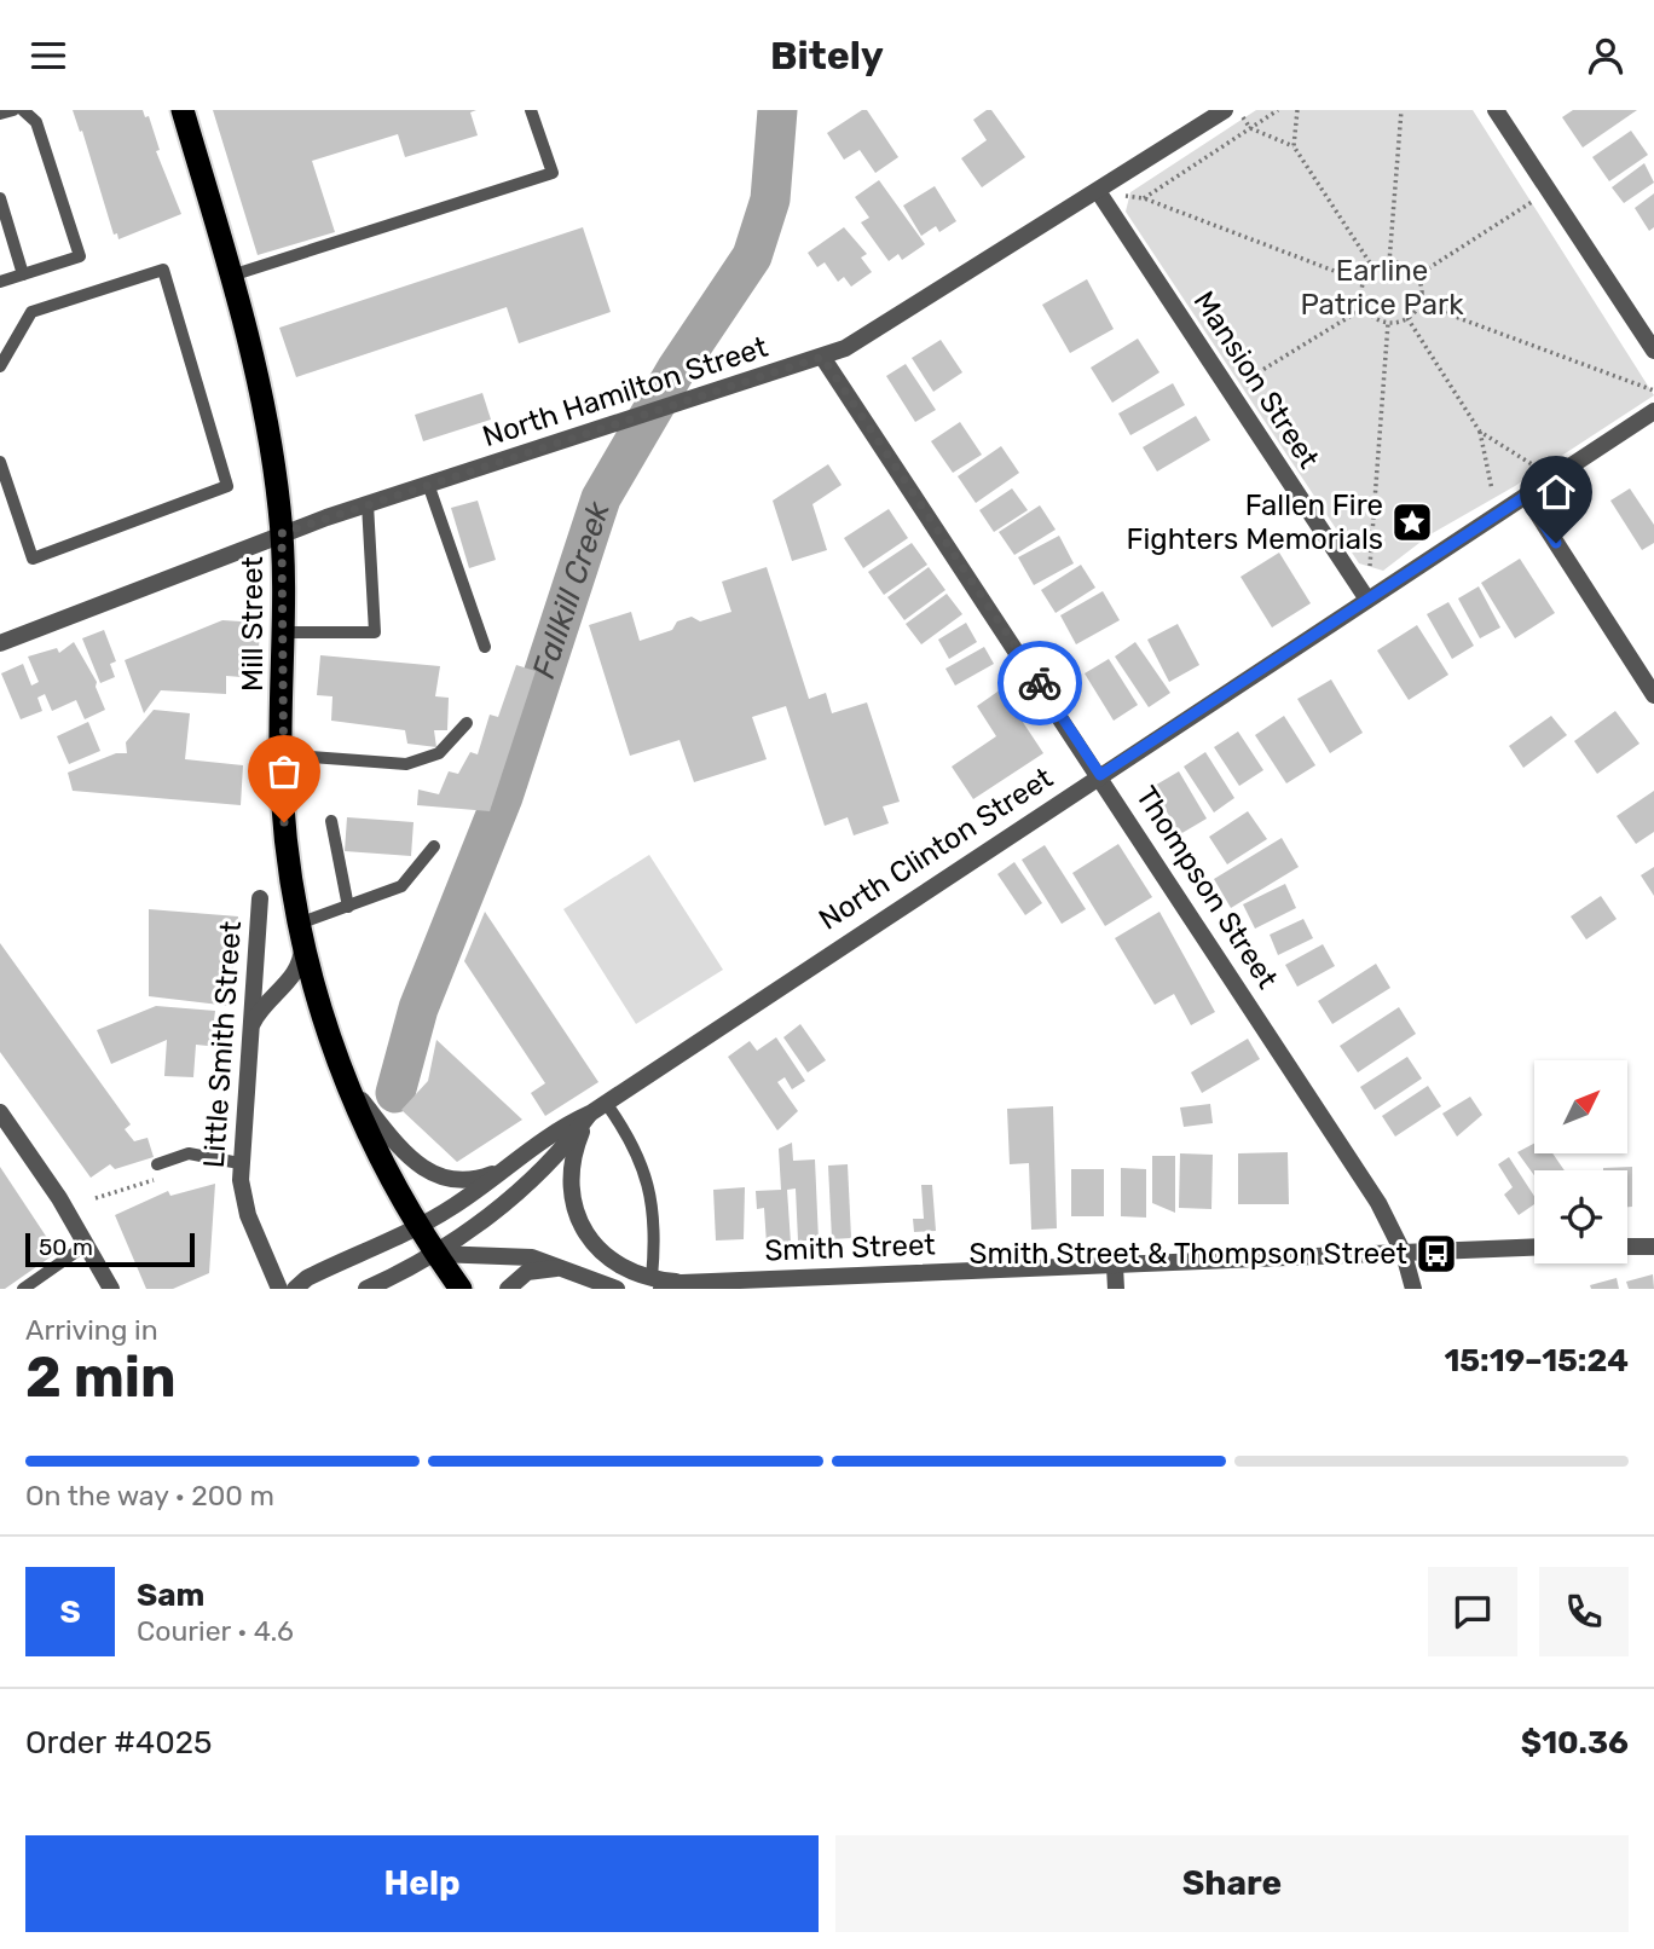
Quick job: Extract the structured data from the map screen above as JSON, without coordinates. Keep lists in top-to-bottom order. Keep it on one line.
{"streets":{"highway":["Mill Street"],"street":["Mansion Street","North Hamilton Street","North Clinton Street","Thompson Street","Little Smith Street","Smith Street"]},"crossings":[["Mansion Street","North Hamilton Street"],["Mansion Street","North Clinton Street"],["North Hamilton Street","Mill Street"],["North Hamilton Street","Thompson Street"],["Mill Street","North Clinton Street"],["North Clinton Street","Thompson Street"],["North Clinton Street","Smith Street"],["Thompson Street","Smith Street"]],"water":["Fallkill Creek"],"parks":["Earline Patrice Park"],"places":{"place":["Fallen Fire Fighters Memorials"],"bus stop":["Smith Street & Thompson Street"]},"scale_bar":"50 m","north":"top right","page":{"header":"Bitely","scale":"50 m","heading":["2 min","Arriving in","15:19–15:24"],"panel":["Sam","Courier · 4.6","Order #4025","$10.36"],"bar":"On the way · 200 m","round":"S","buttons":["Help","Share"]}}
